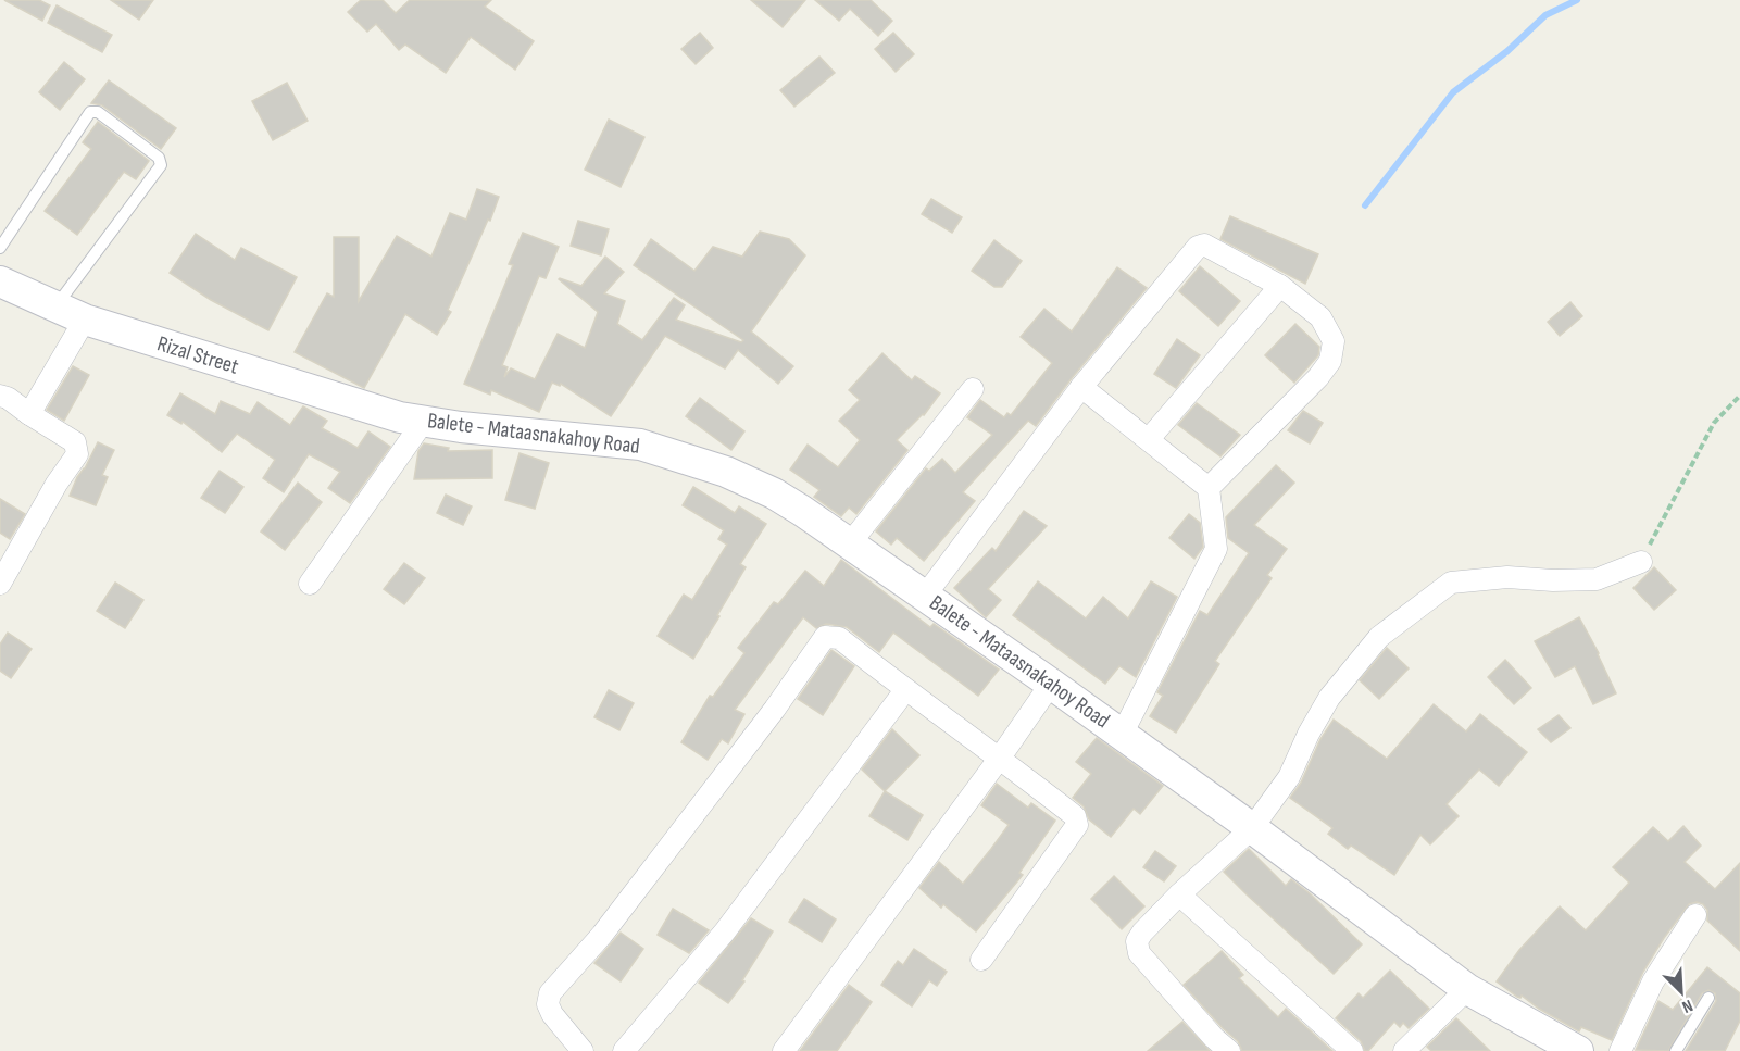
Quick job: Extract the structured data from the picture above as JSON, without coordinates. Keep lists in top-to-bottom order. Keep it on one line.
{"streets":{"main road":["Rizal Street","Balete - Mataasnakahoy Road"]},"crossings":[["Rizal Street","Balete - Mataasnakahoy Road"]],"north":"bottom right"}
